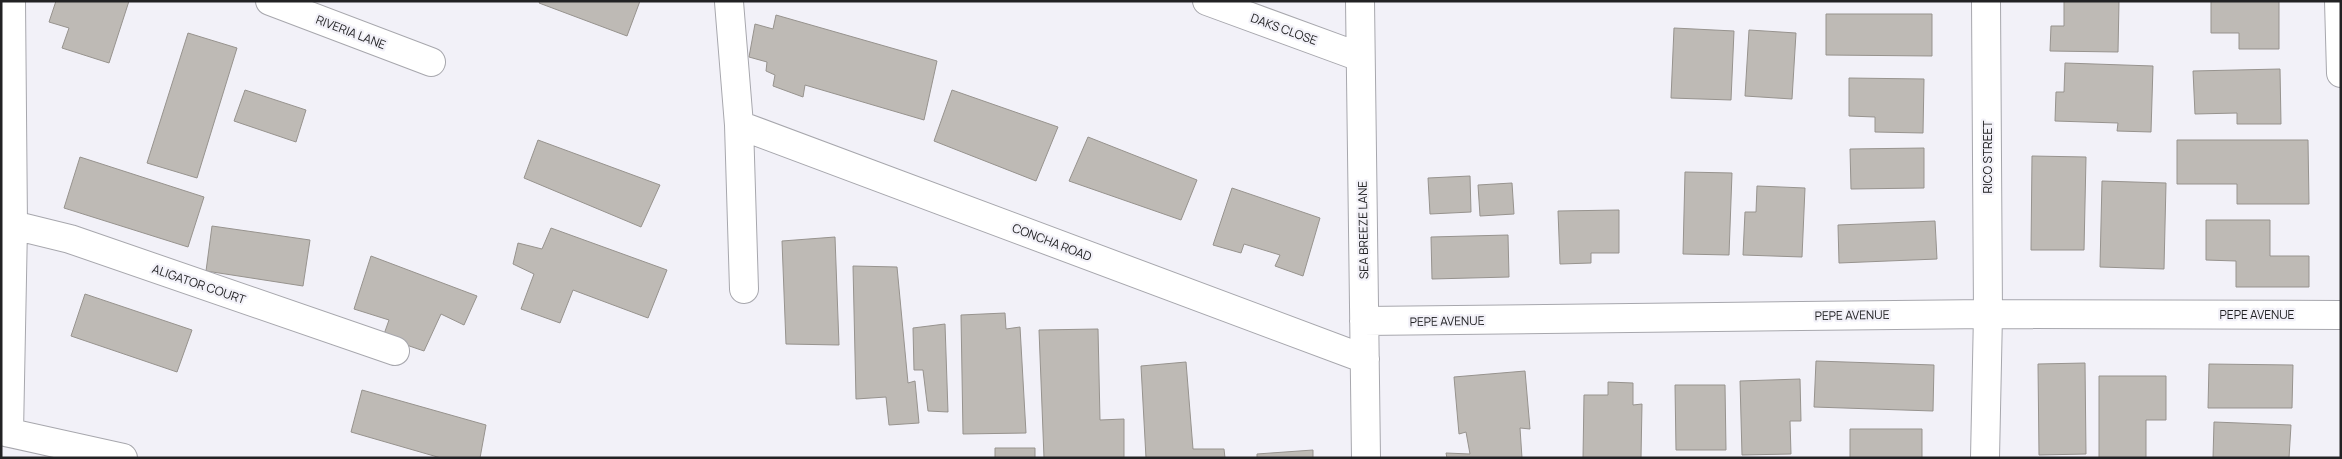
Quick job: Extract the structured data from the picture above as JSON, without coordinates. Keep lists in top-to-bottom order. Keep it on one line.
{"streets":{"street":["DAKS CLOSE","RIVERIA LANE","RICO STREET","SEA BREEZE LANE","CONCHA ROAD","ALIGATOR COURT","PEPE AVENUE"]},"crossings":[["DAKS CLOSE","SEA BREEZE LANE"],["RICO STREET","PEPE AVENUE"],["SEA BREEZE LANE","CONCHA ROAD"],["SEA BREEZE LANE","PEPE AVENUE"]]}
